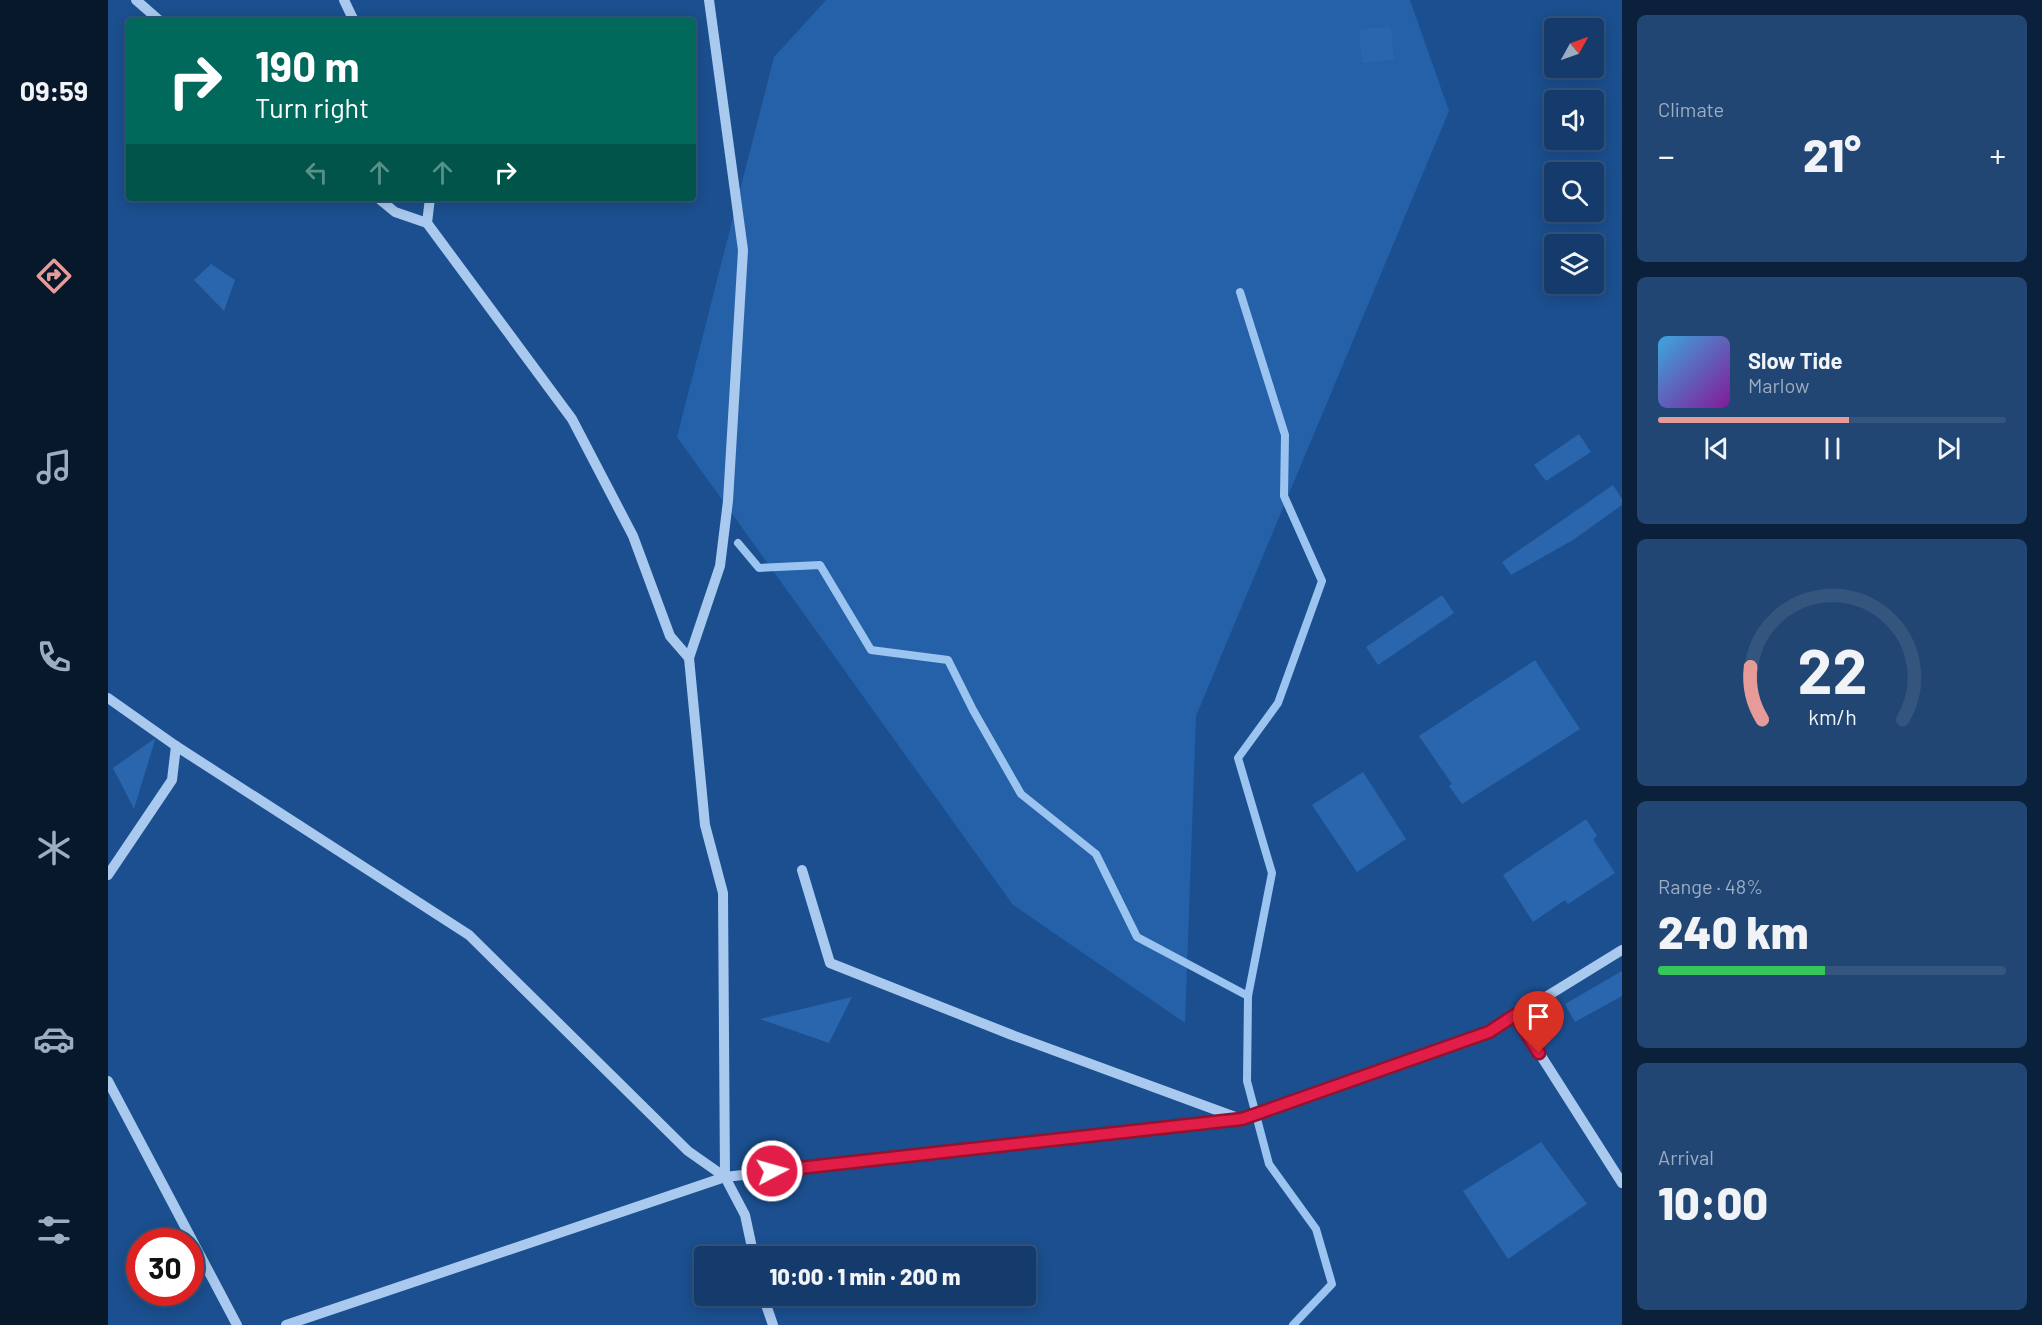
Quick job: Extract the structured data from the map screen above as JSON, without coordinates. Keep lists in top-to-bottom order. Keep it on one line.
{"north":"top right","page":{"tabs":"09:59","tile":["Climate",["Range · 48%","240 km"],["Arrival","10:00"]],"turn":["190 m","Turn right"],"heat":["−","21°","+"],"song":["Slow Tide","Marlow"],"limit":"30","trip":"10:00 · 1 min · 200 m","gauge":["22","km/h"]}}
